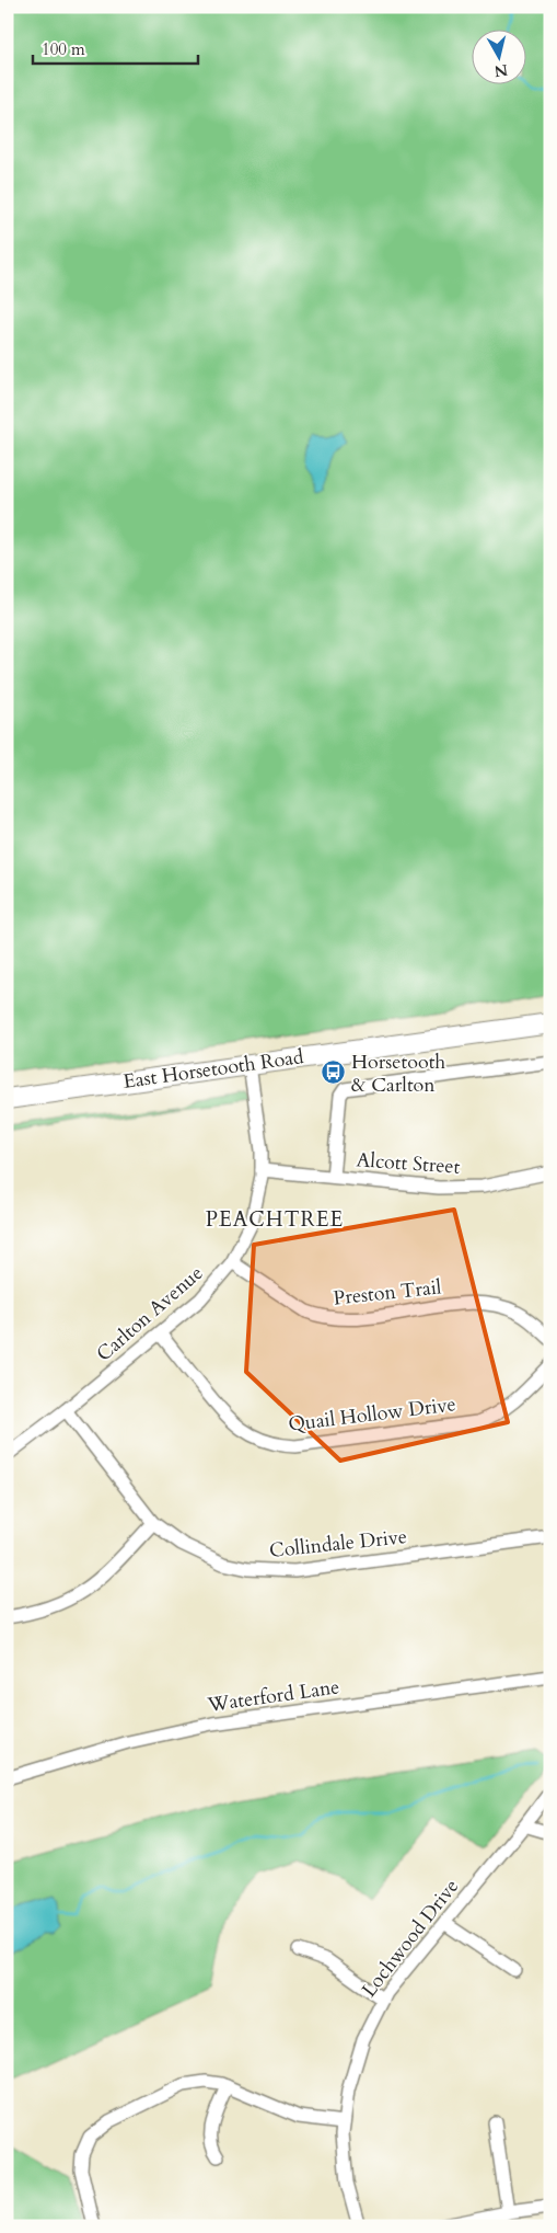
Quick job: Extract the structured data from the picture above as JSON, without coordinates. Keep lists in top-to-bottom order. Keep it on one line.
{"streets":{"main road":["East Horsetooth Road"],"street":["Alcott Street","Preston Trail","Carlton Avenue","Quail Hollow Drive","Collindale Drive","Waterford Lane","Lochwood Drive"]},"crossings":[["East Horsetooth Road","Carlton Avenue"],["Alcott Street","Carlton Avenue"],["Preston Trail","Carlton Avenue"],["Carlton Avenue","Quail Hollow Drive"],["Carlton Avenue","Collindale Drive"]],"districts":["PEACHTREE"],"places":{"bus stop":["Horsetooth & Carlton"]},"scale_bar":"100 m","north":"bottom"}
